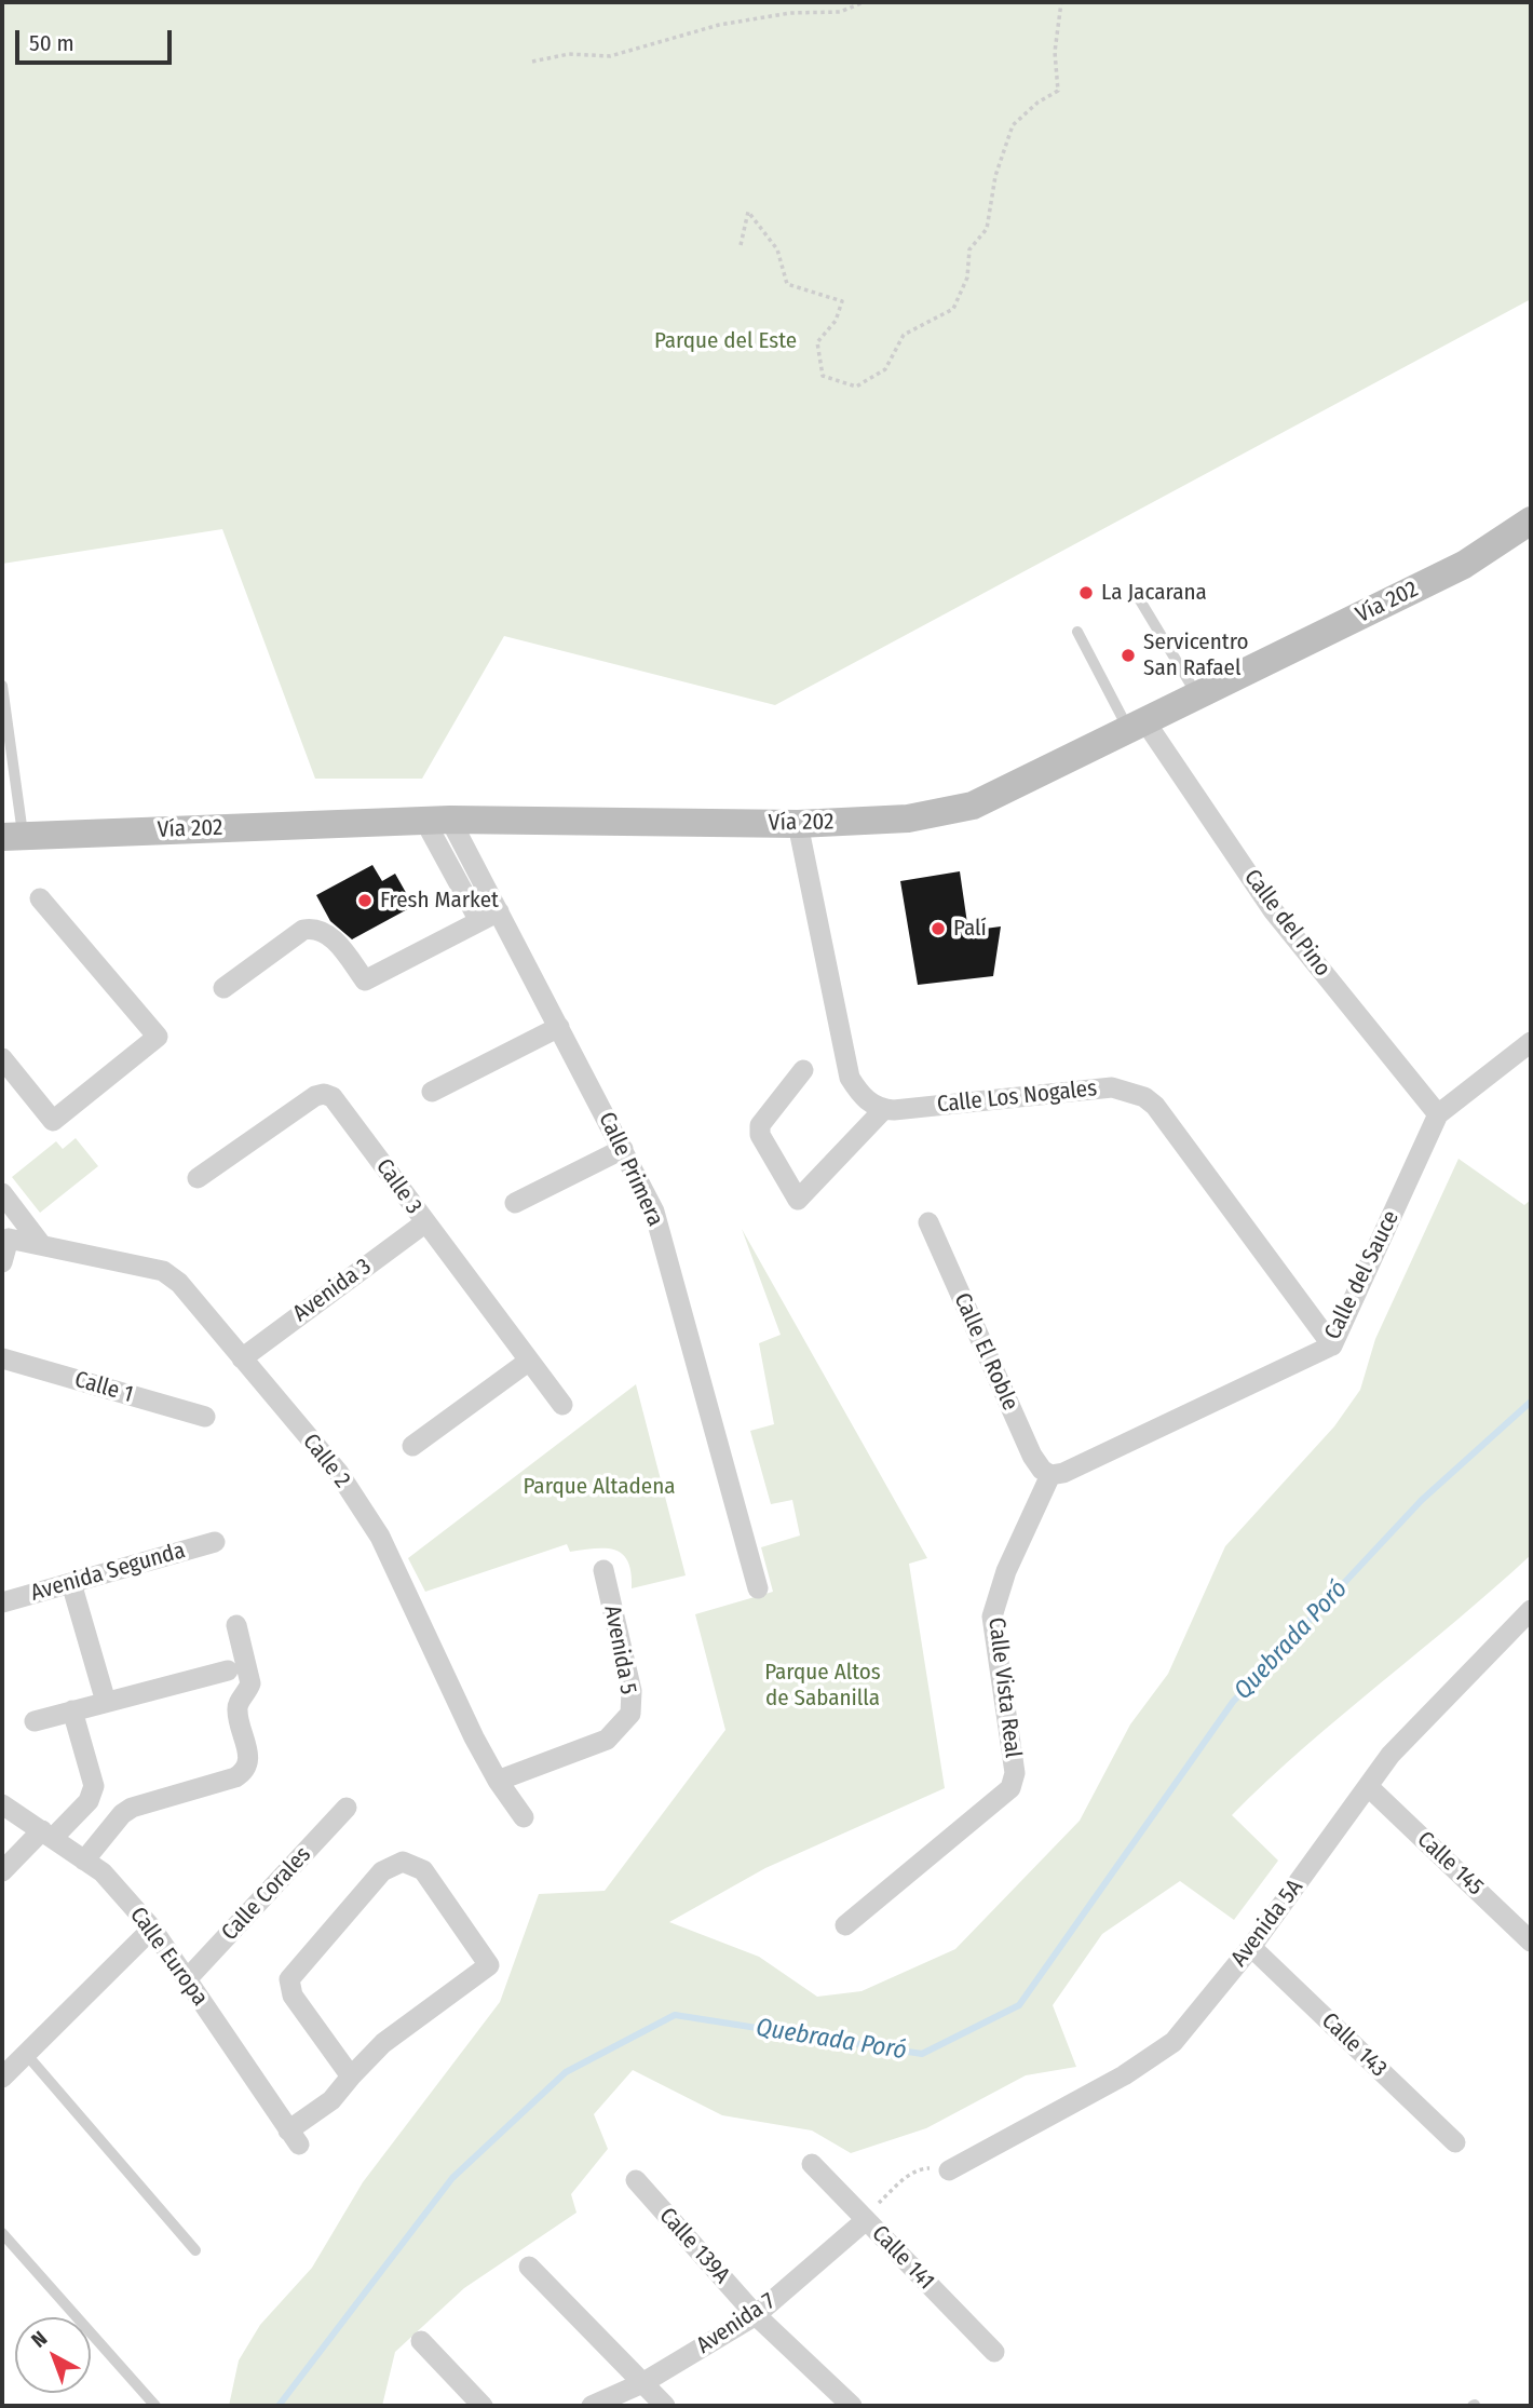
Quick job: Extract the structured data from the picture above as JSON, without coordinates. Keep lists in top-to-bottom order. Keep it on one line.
{"streets":{"main road":["Vía 202"],"street":["Calle del Pino","Calle Los Nogales","Calle Primera","Calle 3","Calle del Sauce","Avenida 3","Calle El Roble","Calle 1","Calle 2","Avenida Segunda","Avenida 5","Calle Vista Real","Calle 145","Calle Corales","Avenida 5A","Calle Europa","Calle 143","Calle 139A","Calle 141","Avenida 7"]},"crossings":[["Vía 202","Calle del Pino"],["Vía 202","Calle Primera"],["Calle del Pino","Calle del Sauce"],["Calle Los Nogales","Calle del Sauce"],["Calle 3","Avenida 3"],["Calle del Sauce","Calle El Roble"],["Calle del Sauce","Calle Vista Real"],["Avenida 3","Calle 2"],["Calle El Roble","Calle Vista Real"],["Calle 2","Avenida 5"],["Calle 145","Avenida 5A"],["Calle Corales","Calle Europa"],["Avenida 5A","Calle 143"],["Calle 139A","Avenida 7"],["Calle 141","Avenida 7"]],"water":["Quebrada Poró"],"parks":["Parque del Este","Parque Altadena","Parque Altos de Sabanilla"],"places":["La Jacarana","Servicentro San Rafael","Fresh Market","Palí"],"scale_bar":"50 m","north":"top left"}
